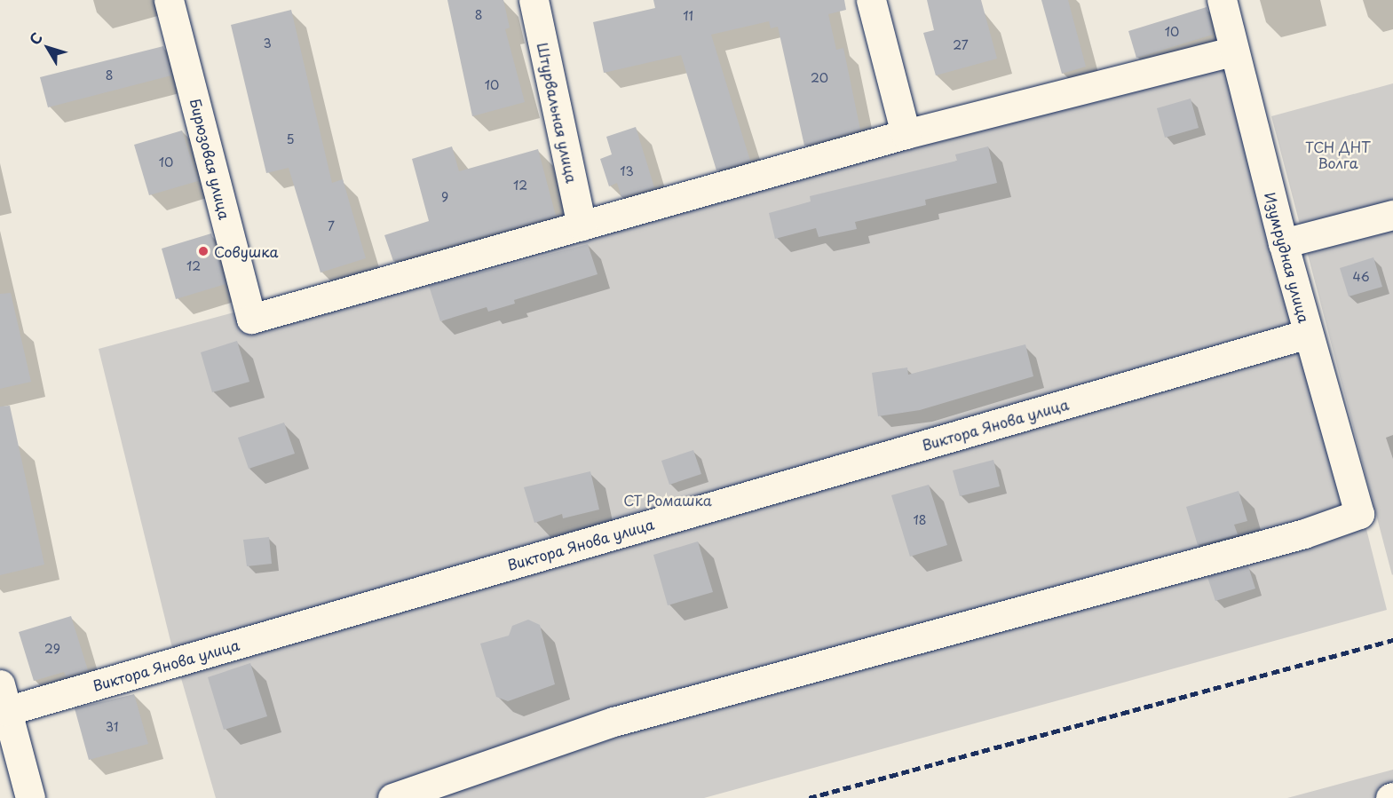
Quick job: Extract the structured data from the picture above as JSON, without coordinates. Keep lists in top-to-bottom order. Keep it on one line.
{"streets":{"street":["Штурвальная улица","Бирюзовая улица","Изумрудная улица","Виктора Янова улица"]},"crossings":[["Штурвальная улица","Бирюзовая улица"],["Изумрудная улица","Виктора Янова улица"]],"parks":["ТСН ДНТ Волга","СТ Ромашка"],"places":["Совушка"],"house_numbers":["8","11","10","3","27","8","20","10","5","10","13","12","9","7","12","46","18","29","31"],"north":"top left"}
